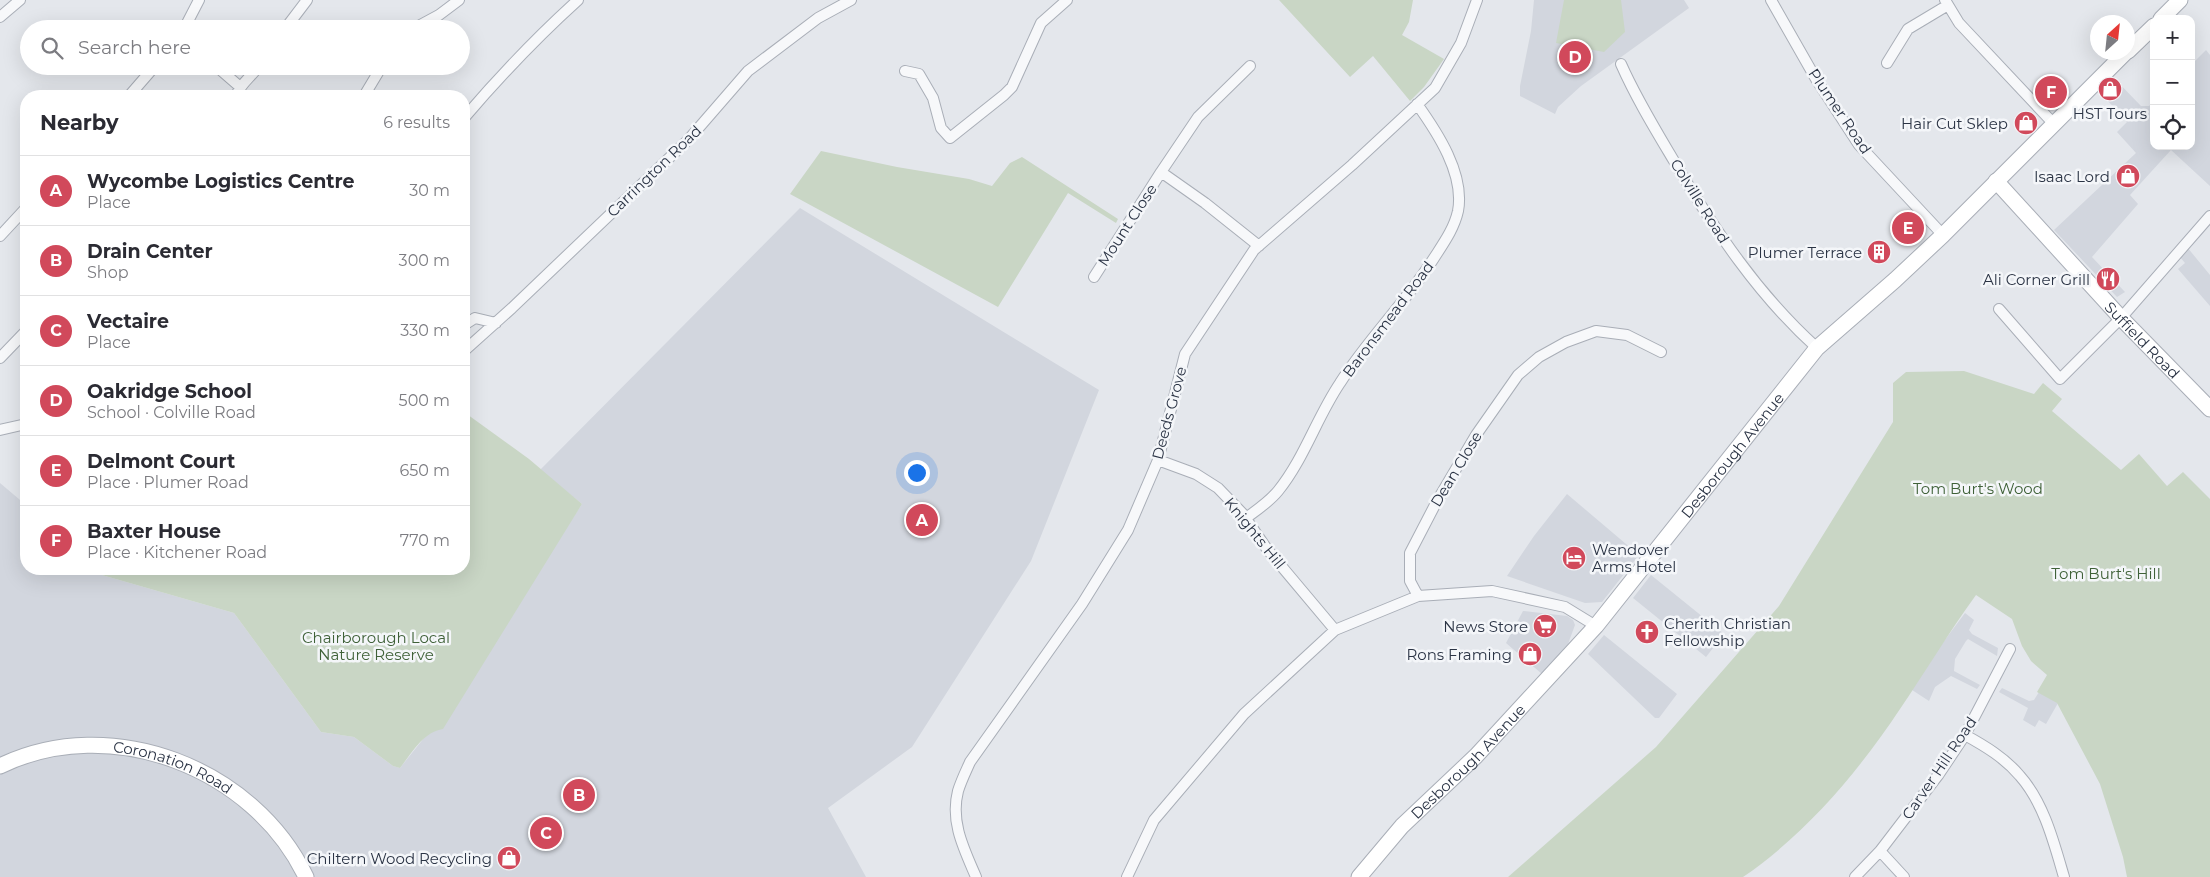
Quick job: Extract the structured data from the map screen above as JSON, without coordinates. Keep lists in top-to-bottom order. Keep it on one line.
{"streets":{"street":["Plumer Road","Carrington Road","Colville Road","Mount Close","Baronsmead Road","Suffield Road","Deeds Grove","Desborough Avenue","Dean Close","Knights Hill","Carver Hill Road","Coronation Road"]},"crossings":[["Plumer Road","Desborough Avenue"],["Colville Road","Desborough Avenue"],["Mount Close","Deeds Grove"],["Baronsmead Road","Deeds Grove"],["Baronsmead Road","Knights Hill"],["Suffield Road","Desborough Avenue"],["Deeds Grove","Knights Hill"]],"parks":["Tom Burt's Wood","Tom Burt's Hill","Chairborough Local Nature Reserve"],"places":{"shop":["HST Tours","Hair Cut Sklep","Isaac Lord","Rons Framing","Chiltern Wood Recycling"],"building":["Plumer Terrace"],"restaurant":["Ali Corner Grill"],"hotel":["Wendover Arms Hotel"],"supermarket":["News Store"],"church":["Cherith Christian Fellowship"]},"north":"top right","page":{"map_buttons":["+","−"],"search":"Search here","pins":["D","F","E","A","B","C"],"heading":["Nearby","6 results"],"list":[{"mark":"A","name":"Wycombe Logistics Centre","note":"Place","value":"30 m"},{"mark":"B","name":"Drain Center","note":"Shop","value":"300 m"},{"mark":"C","name":"Vectaire","note":"Place","value":"330 m"},{"mark":"D","name":"Oakridge School","note":"School · Colville Road","value":"500 m"},{"mark":"E","name":"Delmont Court","note":"Place · Plumer Road","value":"650 m"},{"mark":"F","name":"Baxter House","note":"Place · Kitchener Road","value":"770 m"}]}}
